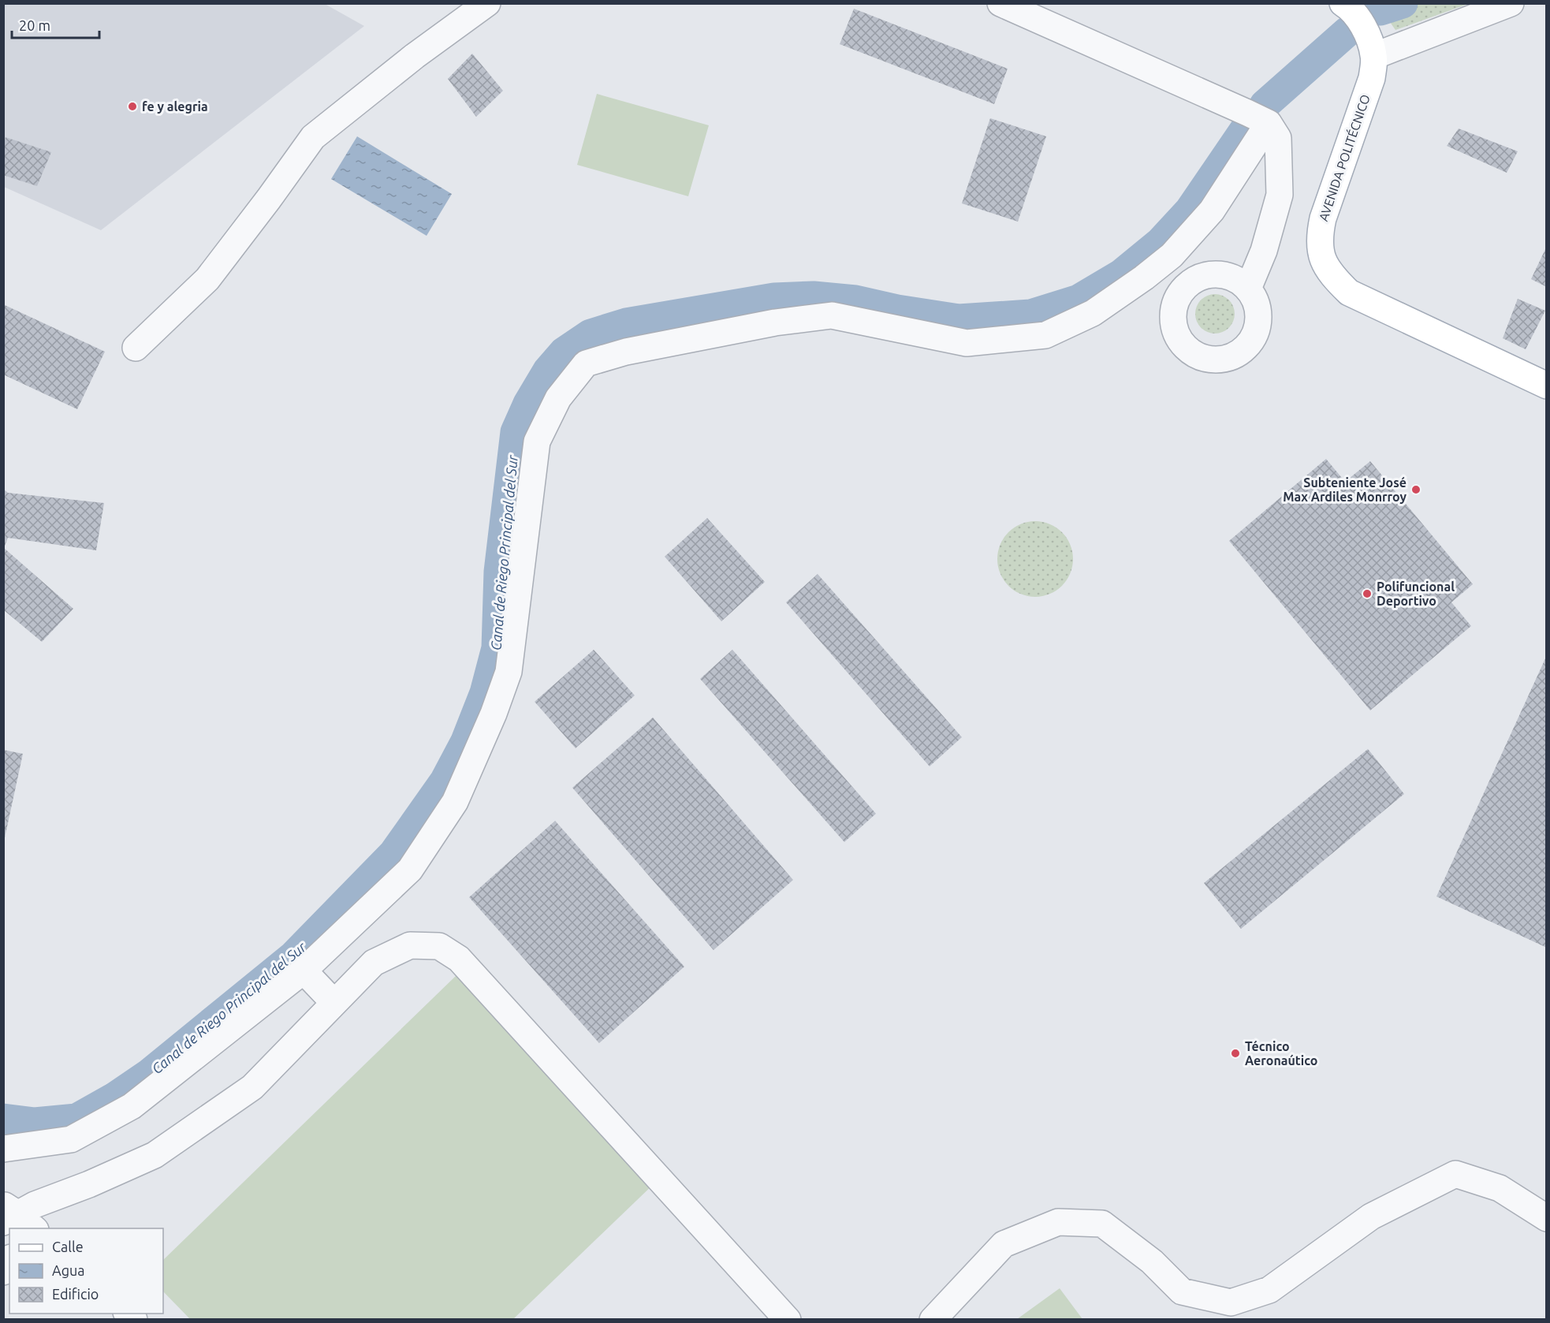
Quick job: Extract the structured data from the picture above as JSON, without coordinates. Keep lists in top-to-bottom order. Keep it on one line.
{"streets":{"main road":["AVENIDA POLITÉCNICO"]},"water":["Canal de Riego Principal del Sur"],"places":["fe y alegria","Subteniente José Max Ardiles Monrroy","Polifuncional Deportivo","Técnico Aeronaútico"],"legend":["Calle","Agua","Edificio"],"scale_bar":"20 m"}
